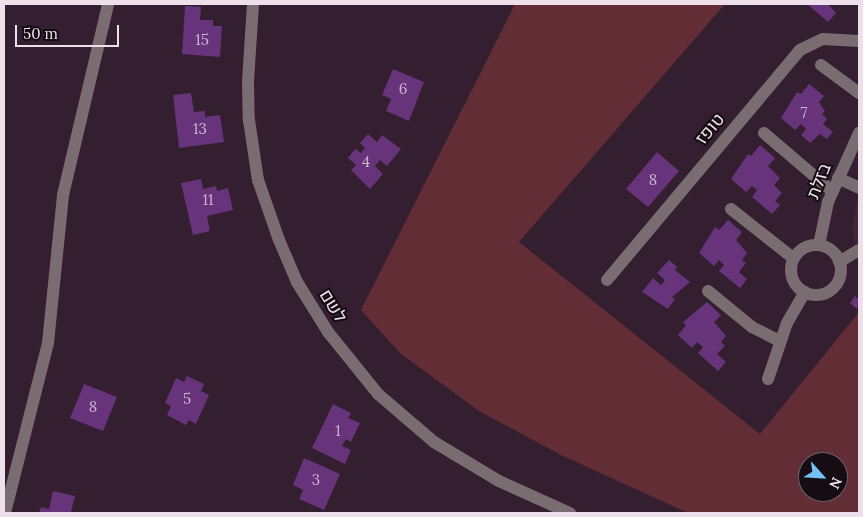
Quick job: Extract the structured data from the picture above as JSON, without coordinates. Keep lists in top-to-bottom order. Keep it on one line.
{"streets":{"street":["טופז","בזלת","לשם"]},"house_numbers":["15","6","7","13","4","8","11","5","8","1","3"],"scale_bar":"50 m","north":"bottom right"}
